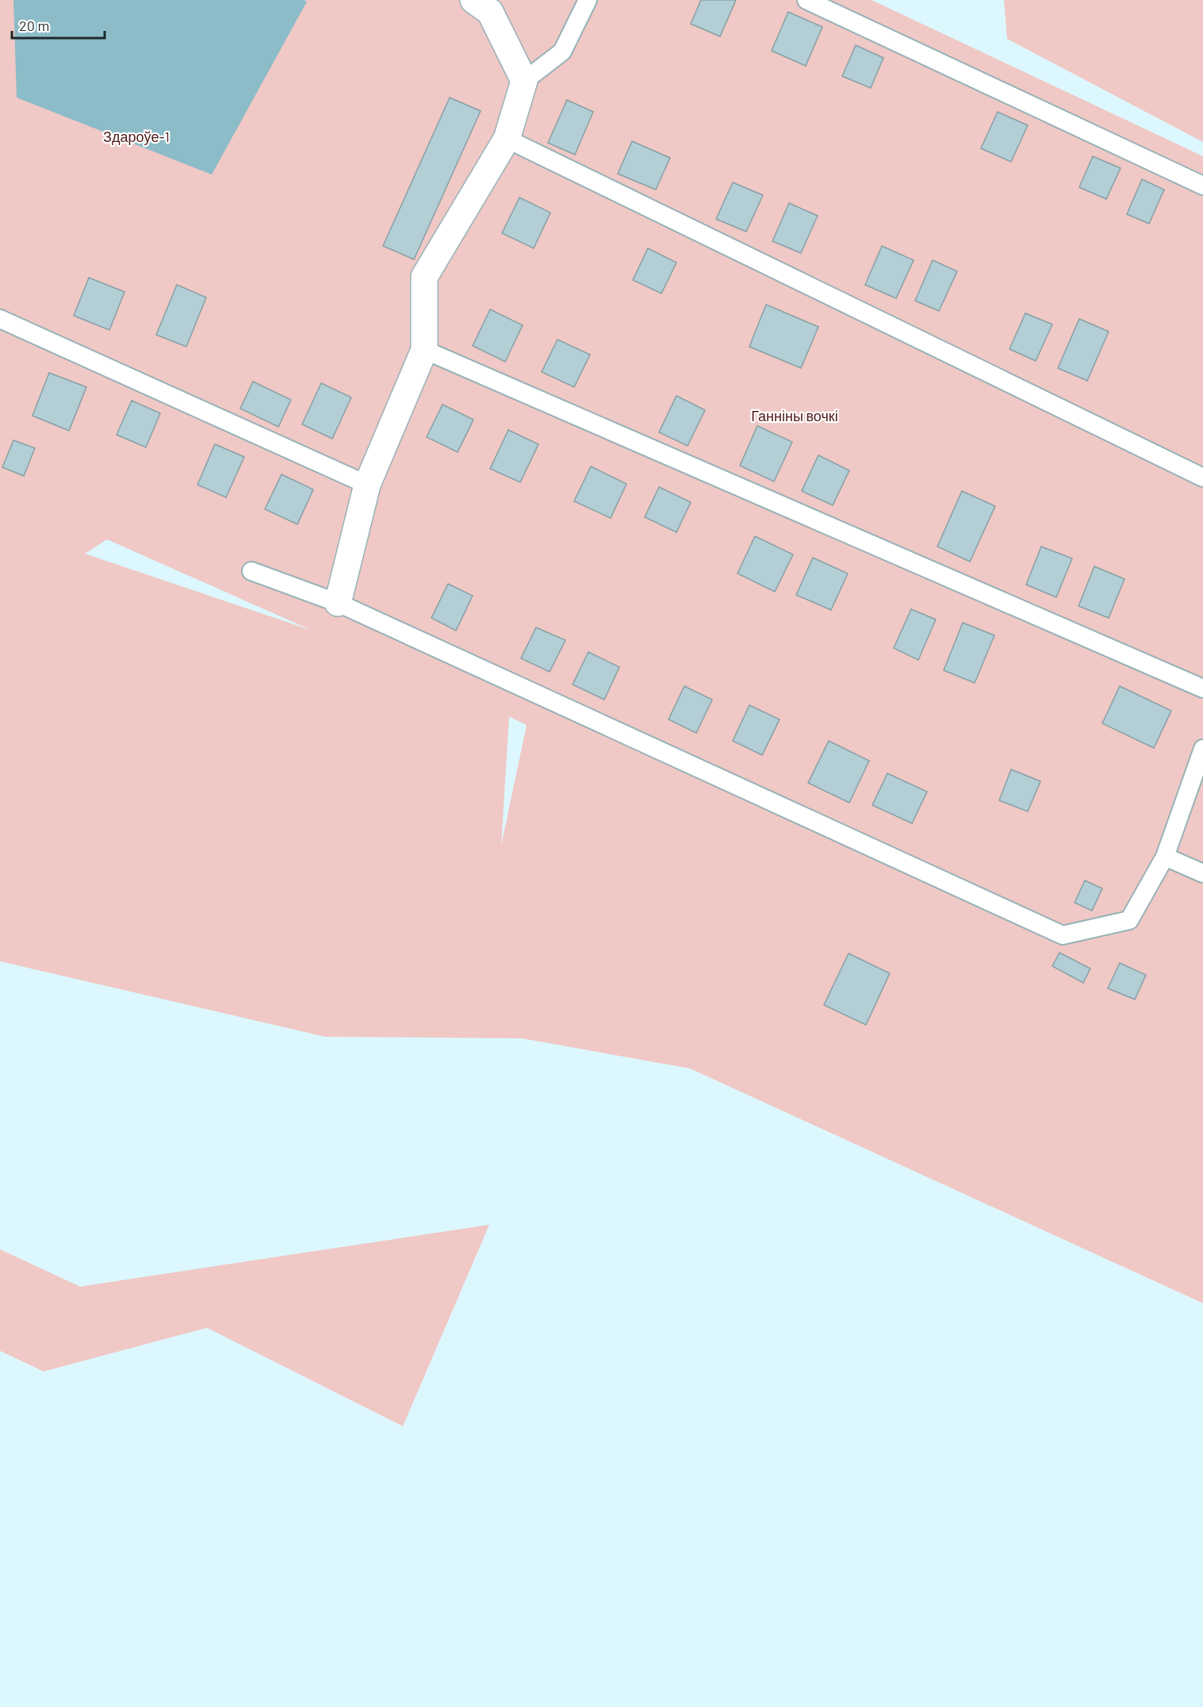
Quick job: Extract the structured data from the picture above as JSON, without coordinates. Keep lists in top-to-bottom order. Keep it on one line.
{"parks":["Здароўе-1","Ганніны вочкі"],"scale_bar":"20 m"}
